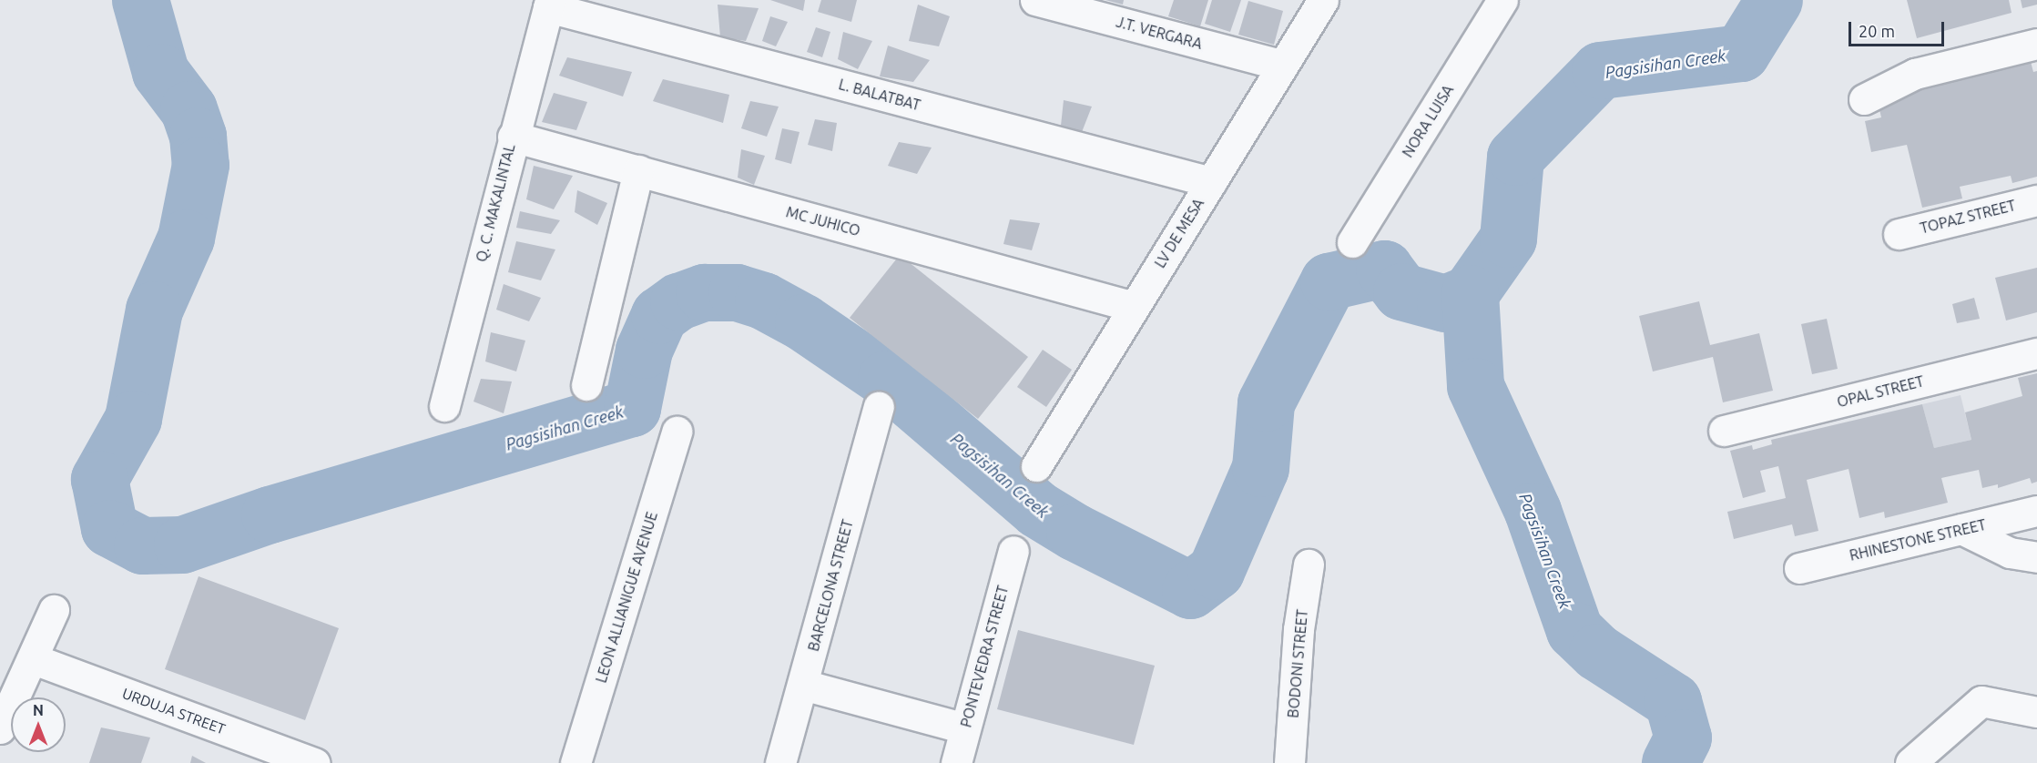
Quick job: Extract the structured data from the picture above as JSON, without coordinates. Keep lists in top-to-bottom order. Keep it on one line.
{"streets":{"street":["J.T. VERGARA","L. BALATBAT","NORA LUISA","Q. C. MAKALINTAL","TOPAZ STREET","MC JUHICO","LV DE MESA","OPAL STREET","RHINESTONE STREET","BARCELONA STREET","LEON ALLIANIGUE AVENUE","PONTEVEDRA STREET","BODONI STREET","URDUJA STREET"]},"crossings":[["J.T. VERGARA","LV DE MESA"],["L. BALATBAT","Q. C. MAKALINTAL"],["L. BALATBAT","LV DE MESA"],["Q. C. MAKALINTAL","MC JUHICO"],["MC JUHICO","LV DE MESA"]],"water":["Pagsisihan Creek"],"scale_bar":"20 m","north":"top"}
